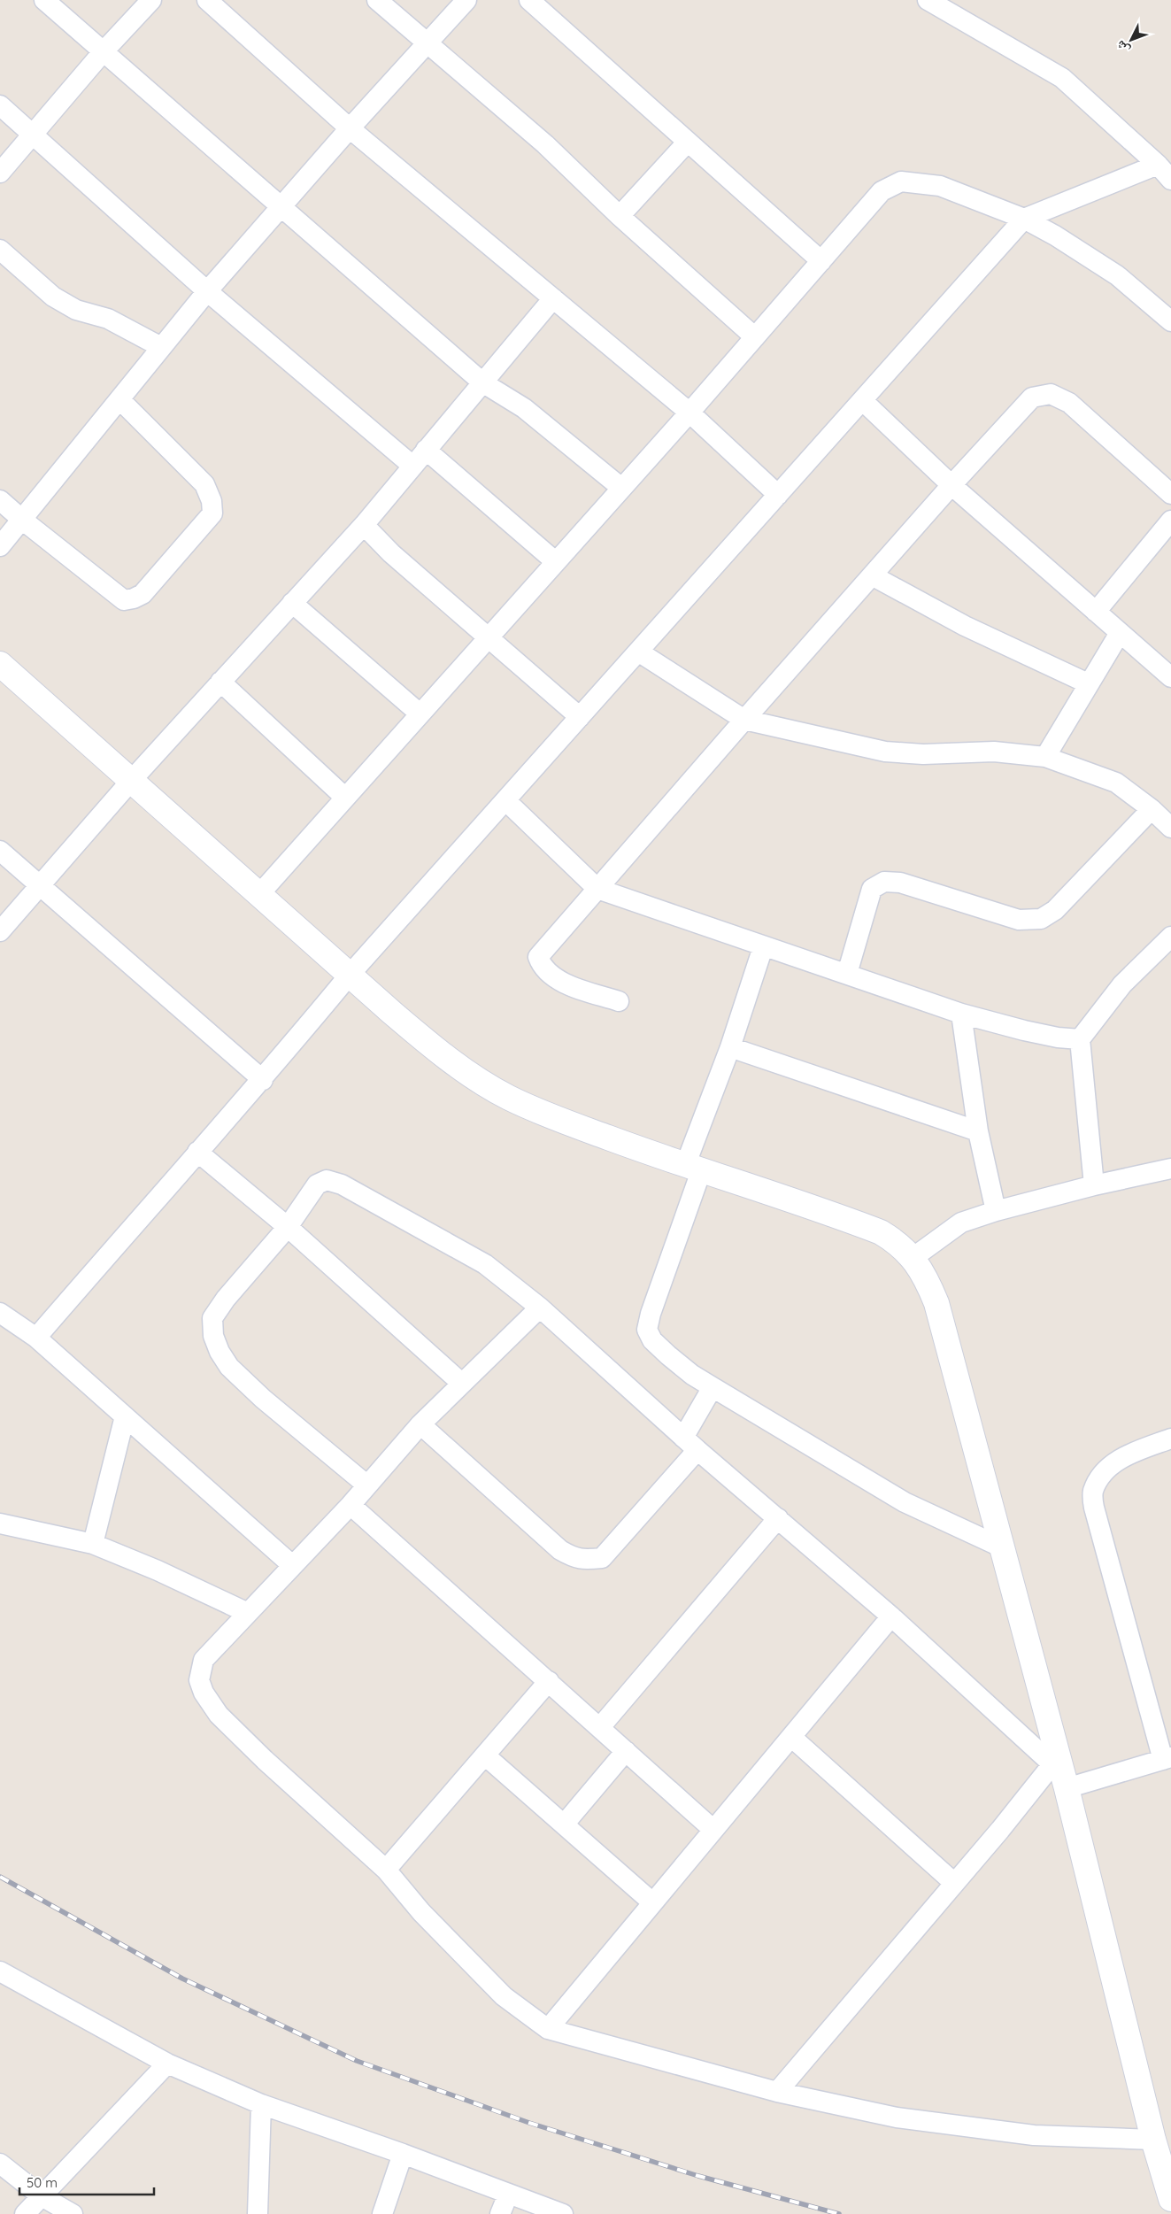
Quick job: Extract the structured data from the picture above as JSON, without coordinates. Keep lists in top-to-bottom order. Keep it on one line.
{"scale_bar":"50 m","north":"bottom left"}
